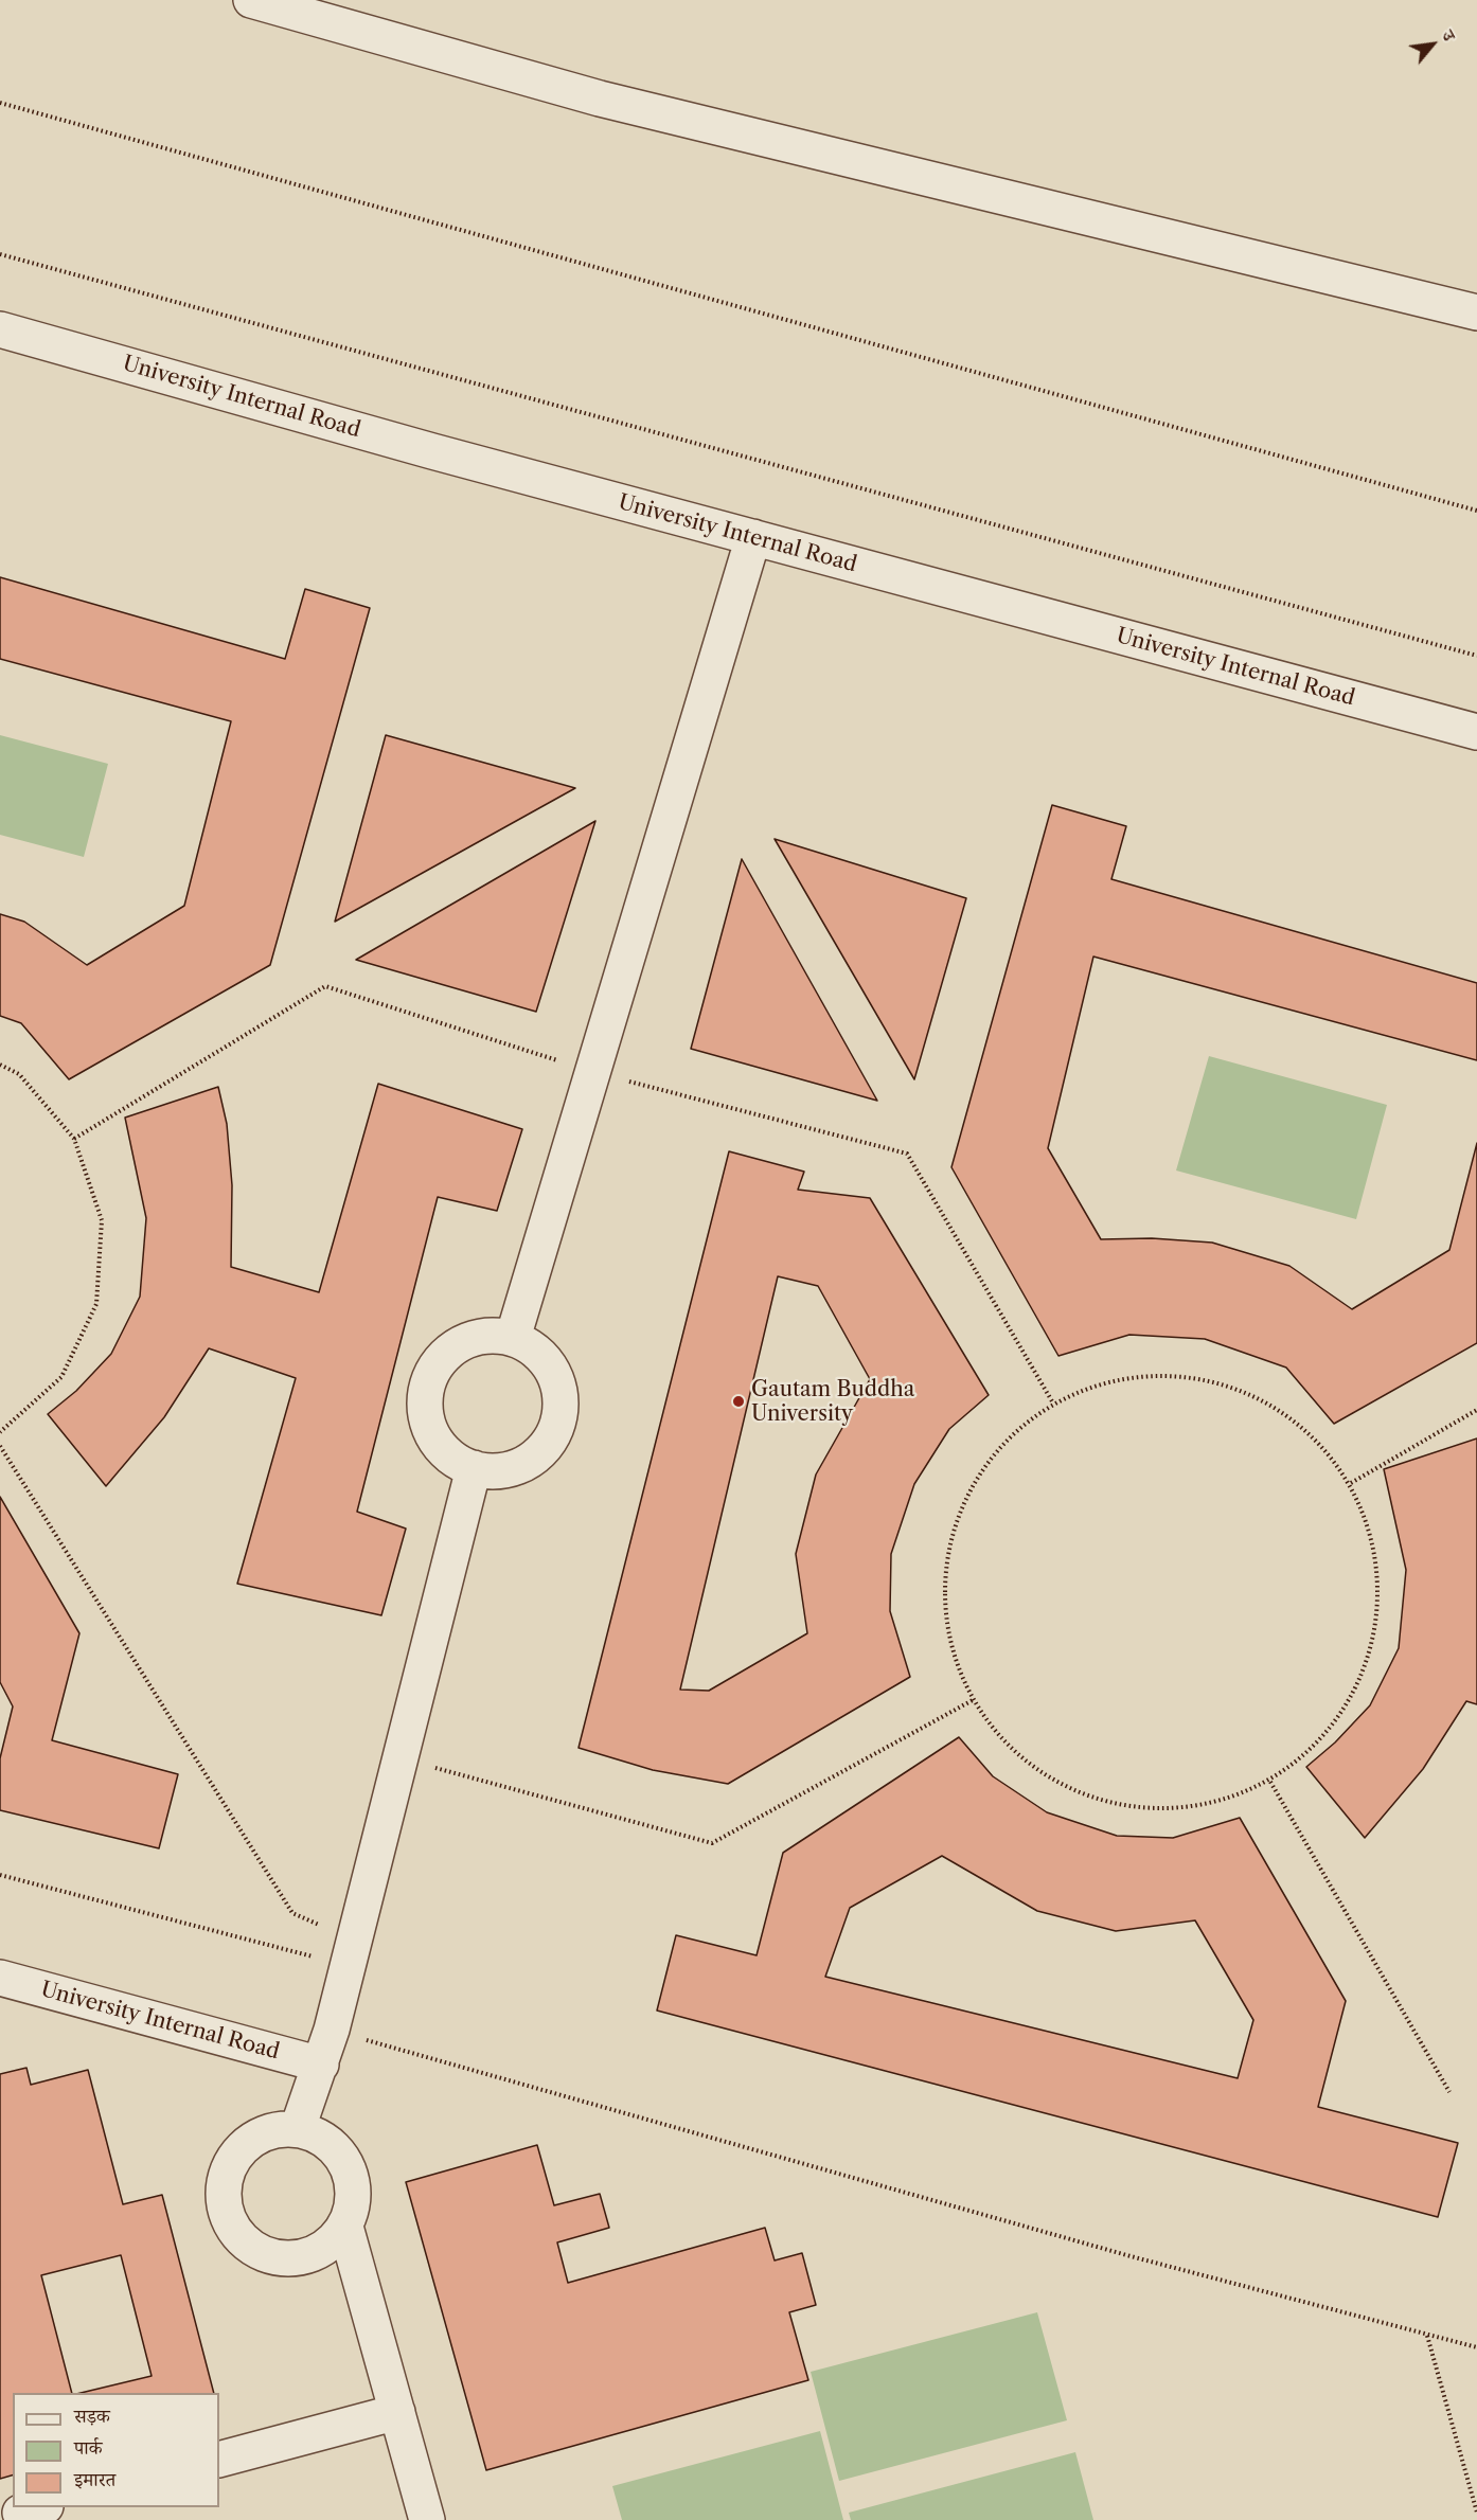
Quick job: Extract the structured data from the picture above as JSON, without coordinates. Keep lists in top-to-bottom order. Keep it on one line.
{"streets":{"street":["University Internal Road"]},"places":["Gautam Buddha University"],"legend":["सड़क","पार्क","इमारत"],"north":"top right"}
